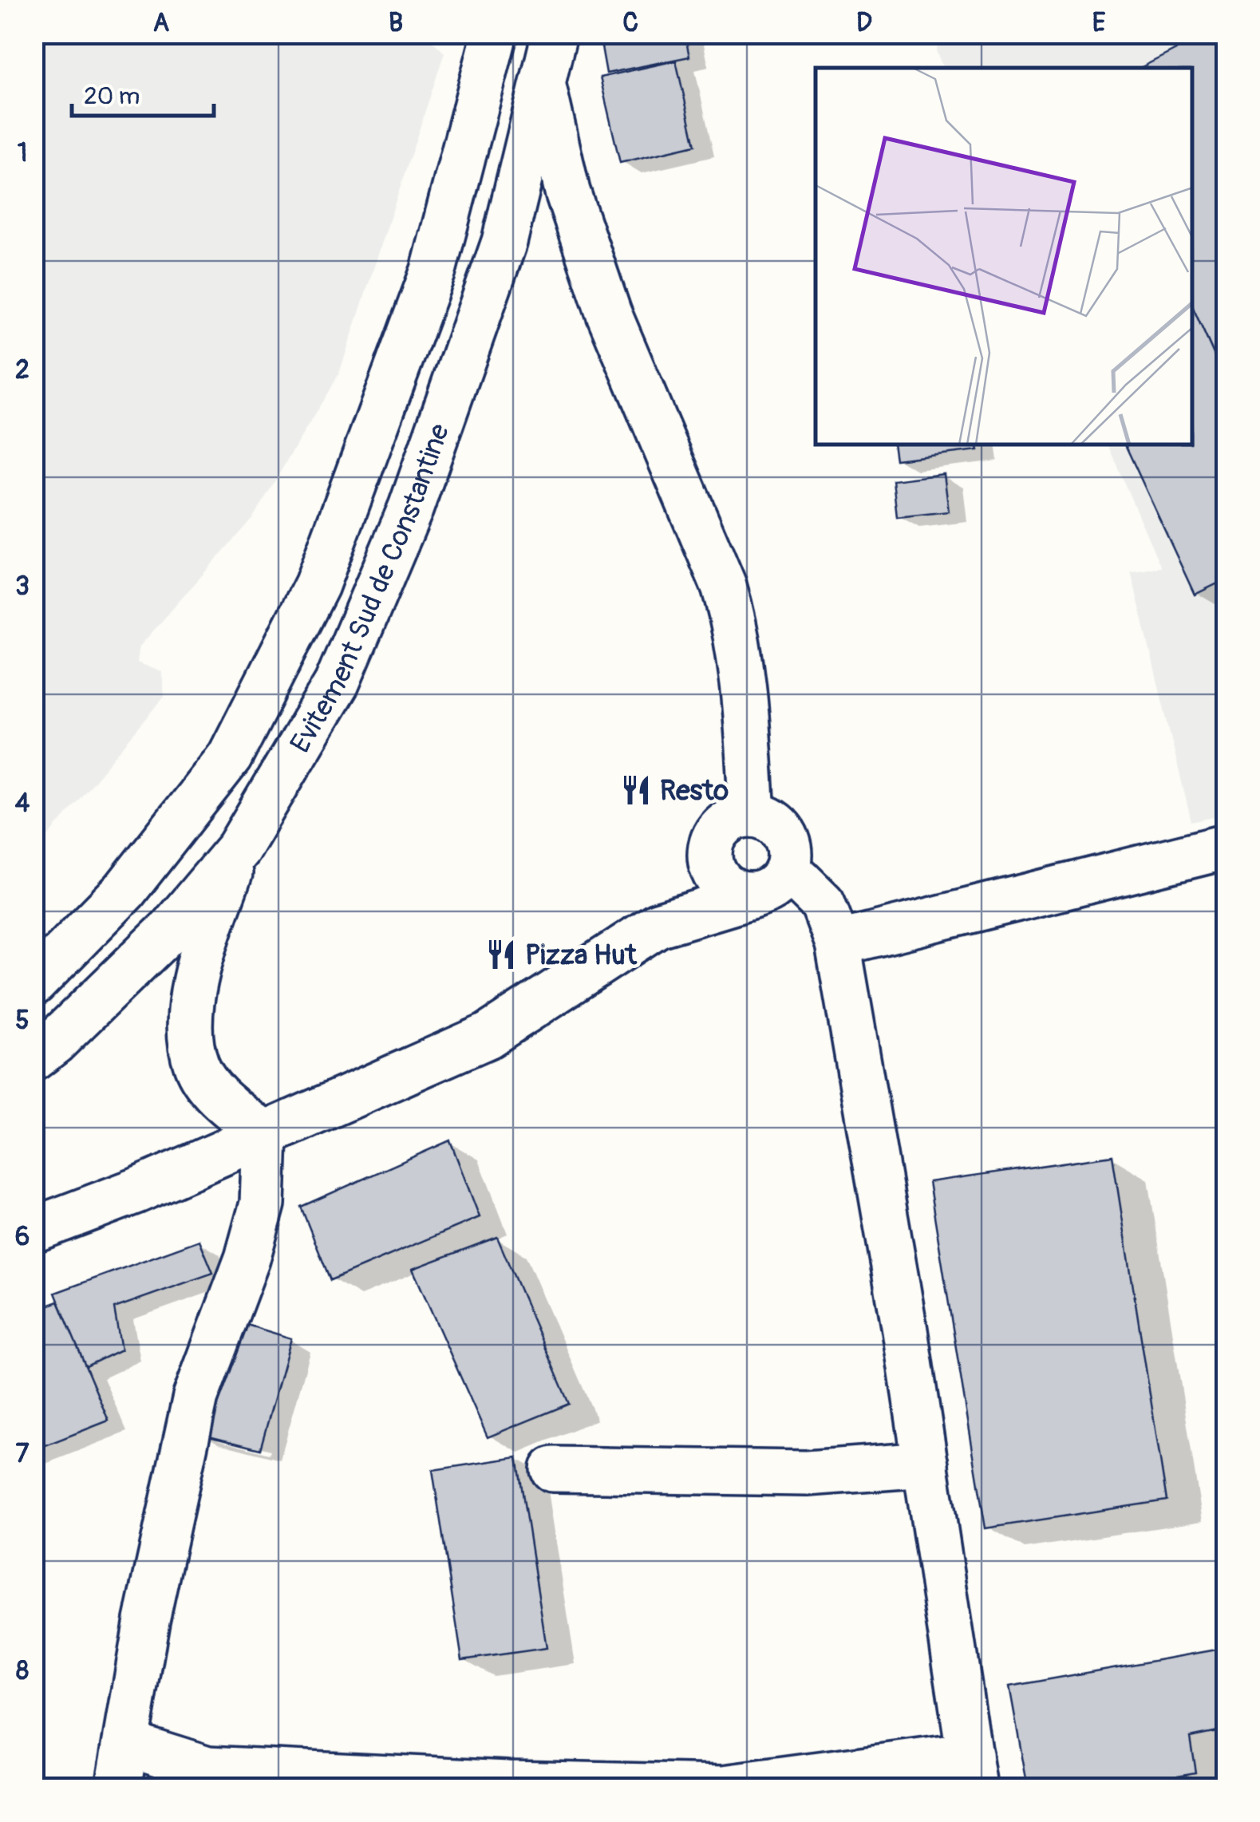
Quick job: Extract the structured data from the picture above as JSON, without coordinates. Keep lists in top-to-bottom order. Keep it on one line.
{"streets":{"main road":["Evitement Sud de Constantine"]},"places":{"restaurant":["Resto","Pizza Hut"]},"scale_bar":"20 m","grid":{"columns":["A","B","C","D","E"],"rows":["1","2","3","4","5","6","7","8"]}}
